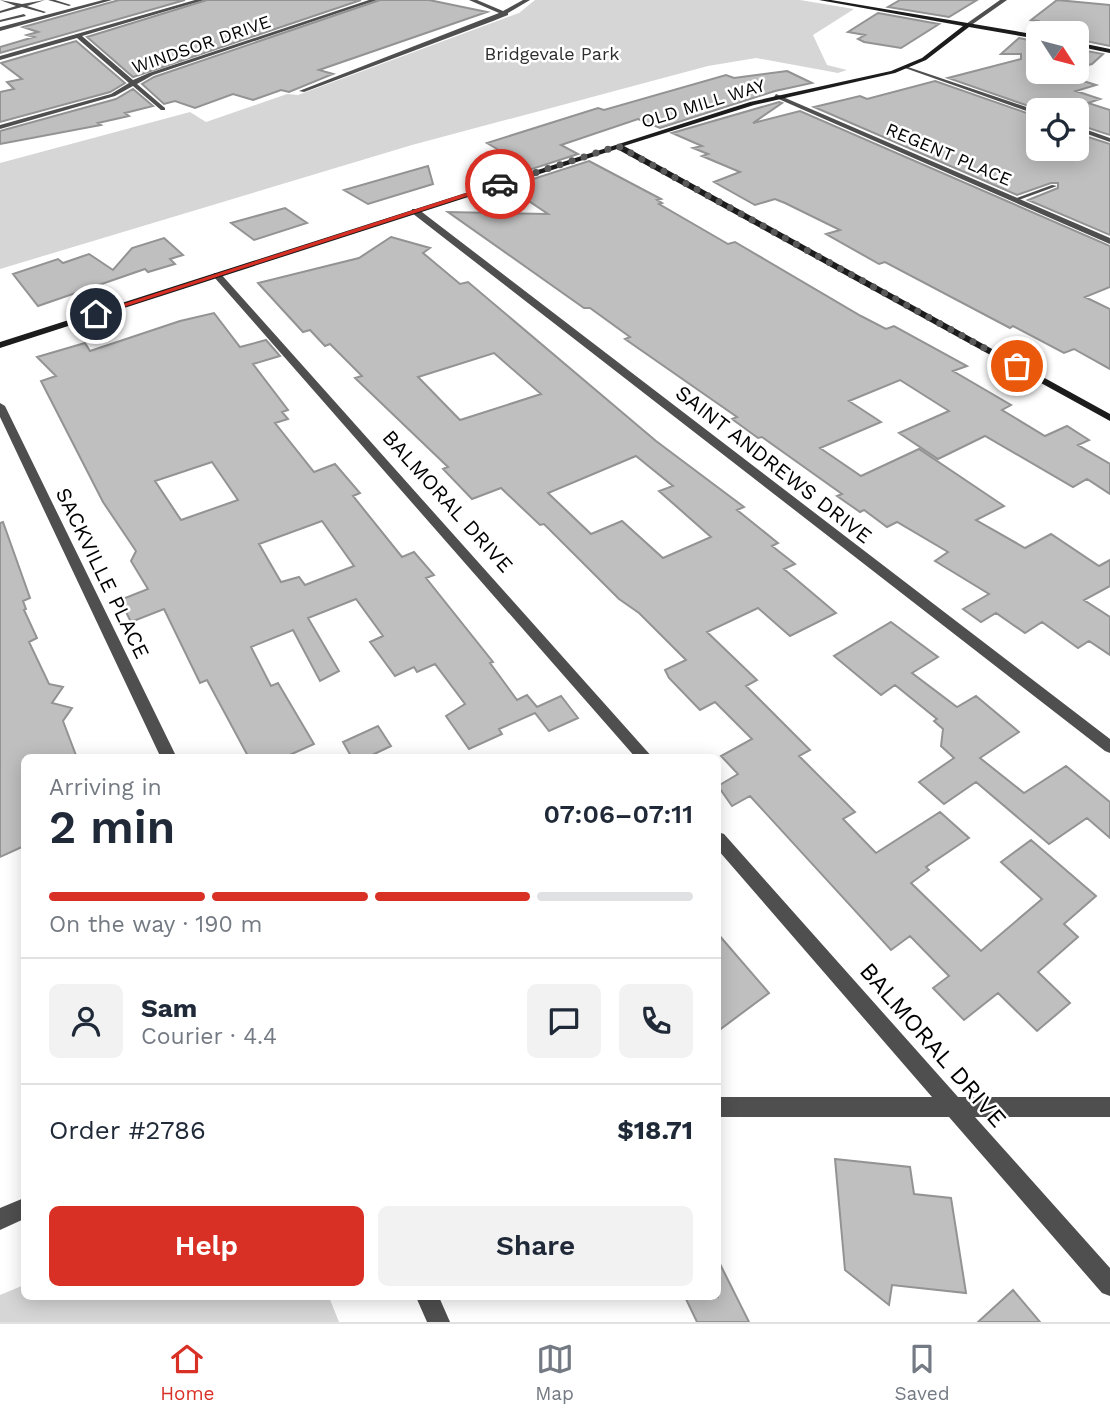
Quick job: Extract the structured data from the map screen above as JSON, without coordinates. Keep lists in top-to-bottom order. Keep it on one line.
{"streets":{"street":["WINDSOR DRIVE","OLD MILL WAY","REGENT PLACE","SAINT ANDREWS DRIVE","BALMORAL DRIVE","SACKVILLE PLACE"]},"crossings":[["OLD MILL WAY","REGENT PLACE"],["OLD MILL WAY","SAINT ANDREWS DRIVE"],["OLD MILL WAY","BALMORAL DRIVE"]],"parks":["Bridgevale Park"],"north":"bottom right","page":{"heading":["2 min","Arriving in","07:06–07:11"],"panel":["Sam","Courier · 4.4","Order #2786","$18.71"],"bar":"On the way · 190 m","buttons":["Help","Share"],"tabs":["Home","Map","Saved"]}}
